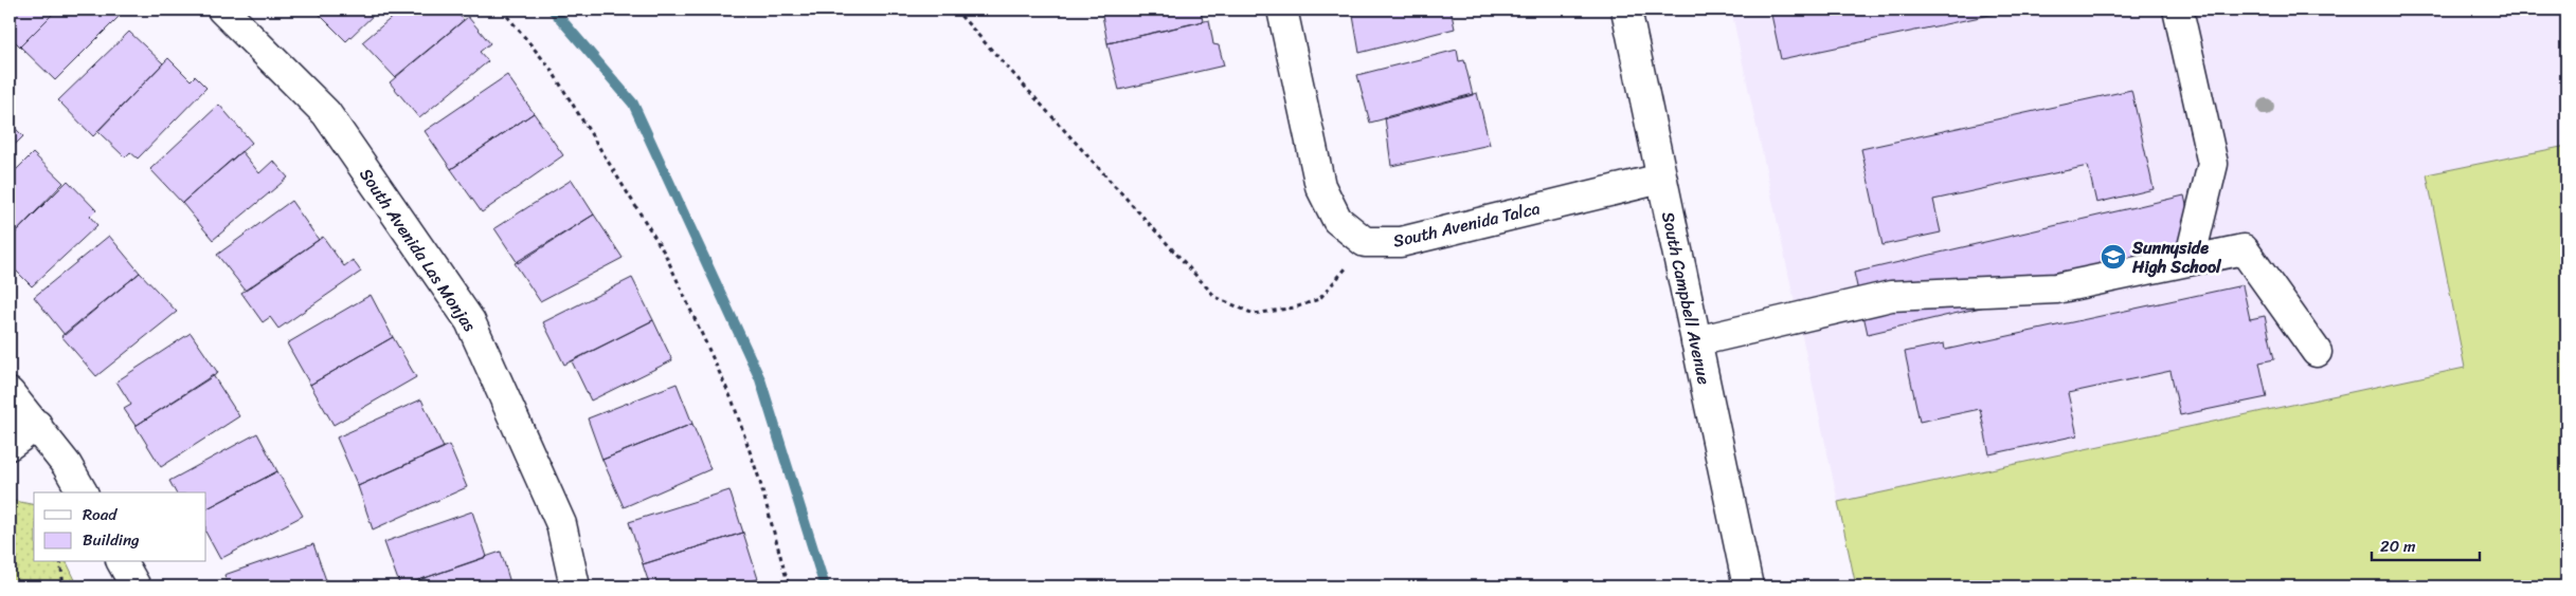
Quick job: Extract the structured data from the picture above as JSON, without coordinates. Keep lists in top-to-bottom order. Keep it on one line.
{"streets":{"street":["South Avenida Talca","South Avenida Las Monjas","South Campbell Avenue"]},"crossings":[["South Avenida Talca","South Campbell Avenue"]],"places":{"school or university":["Sunnyside High School"]},"legend":["Road","Building"],"scale_bar":"20 m"}
